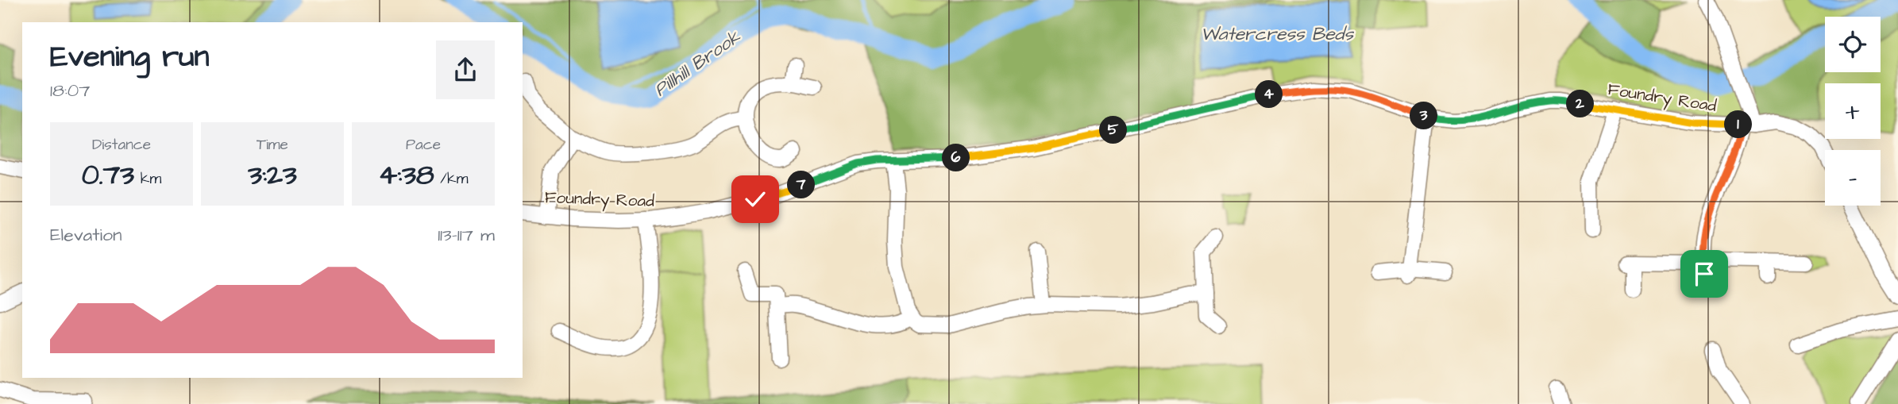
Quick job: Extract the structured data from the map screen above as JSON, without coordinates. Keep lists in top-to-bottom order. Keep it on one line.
{"streets":{"street":["Foundry Road"]},"water":["Watercress Beds","Pillhill Brook"],"page":{"map_buttons":["+","−"],"heading":["Evening run","18:07"],"pins":["4","2","3","1","5","6","7"],"stats":[["Distance","0.73 km"],["Time","3:23"],["Pace","4:38 /km"]],"chart":["Elevation","113–117 m"]}}
